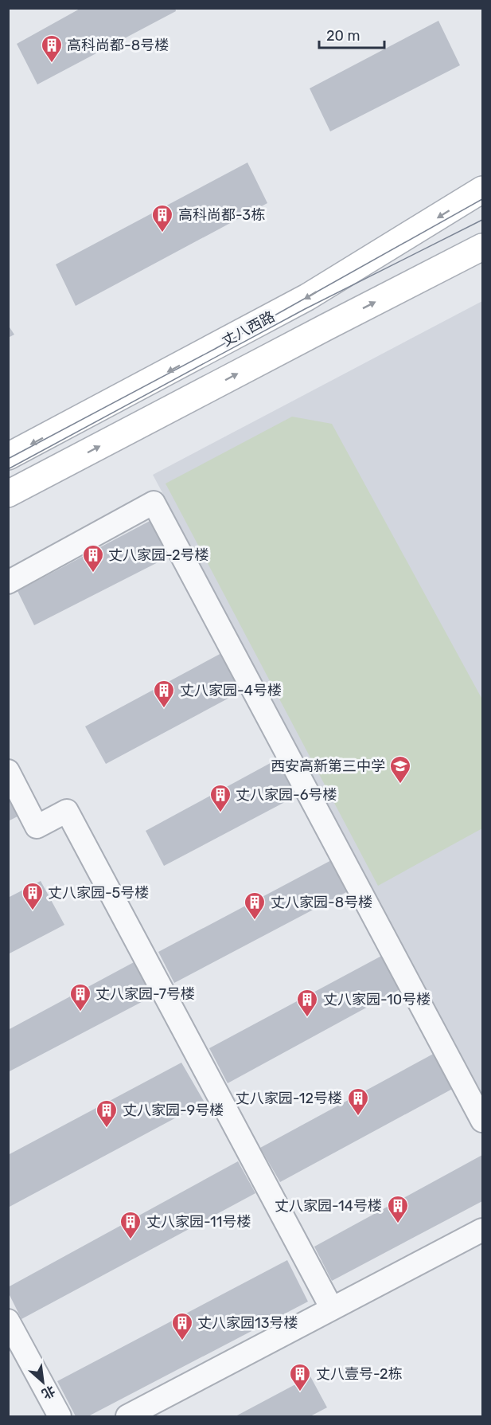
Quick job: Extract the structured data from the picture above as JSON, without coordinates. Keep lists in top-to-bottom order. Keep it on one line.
{"streets":{"main road":["丈八西路"]},"places":{"building":["高科尚都-8号楼","高科尚都-3栋","丈八家园-2号楼","丈八家园-4号楼","丈八家园-6号楼","丈八家园-5号楼","丈八家园-8号楼","丈八家园-7号楼","丈八家园-10号楼","丈八家园-12号楼","丈八家园-9号楼","丈八家园-14号楼","丈八家园-11号楼","丈八家园13号楼","丈八壹号-2栋"],"school or university":["西安高新第三中学"]},"scale_bar":"20 m","north":"bottom right"}
